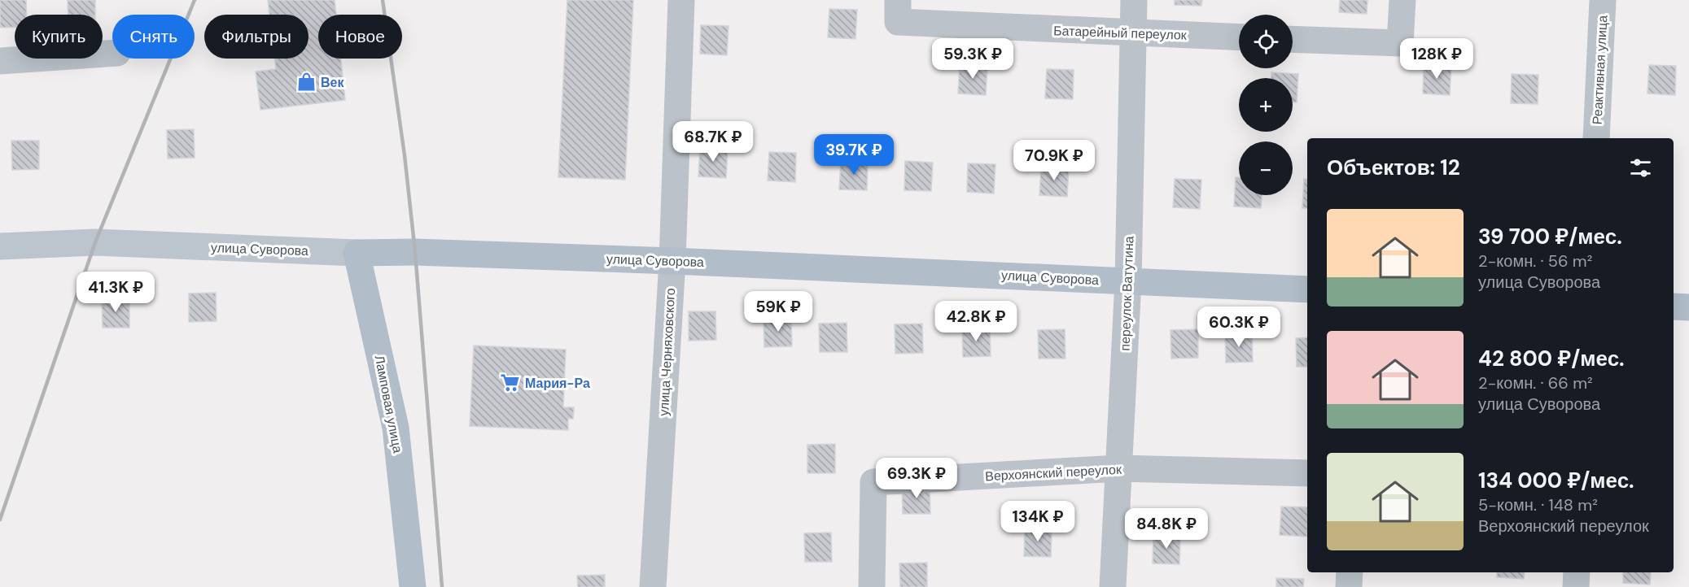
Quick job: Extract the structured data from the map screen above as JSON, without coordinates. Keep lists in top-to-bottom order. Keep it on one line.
{"streets":{"main road":["улица Суворова","Ламповая улица"],"street":["Батарейный переулок","Реактивная улица","переулок Ватутина","улица Черняховского","Верхоянский переулок"]},"crossings":[["Батарейный переулок","переулок Ватутина"],["улица Суворова","переулок Ватутина"],["улица Суворова","улица Черняховского"],["улица Суворова","Ламповая улица"],["переулок Ватутина","Верхоянский переулок"]],"places":{"shop":["Век"],"supermarket":["Мария-Ра"]},"page":{"map_buttons":["+","−"],"chip":["Купить","Снять","Фильтры","Новое"],"price":["59.3K ₽","128K ₽","68.7K ₽","39.7K ₽","70.9K ₽","41.3K ₽","59K ₽","42.8K ₽","60.3K ₽","69.3K ₽","134K ₽","84.8K ₽"],"heading":"Объектов: 12","list":[{"name":"39 700 ₽/мес.","note":"2-комн. · 56 m² · улица Суворова"},{"name":"42 800 ₽/мес.","note":"2-комн. · 66 m² · улица Суворова"},{"name":"134 000 ₽/мес.","note":"5-комн. · 148 m² · Верхоянский переулок"}]}}
